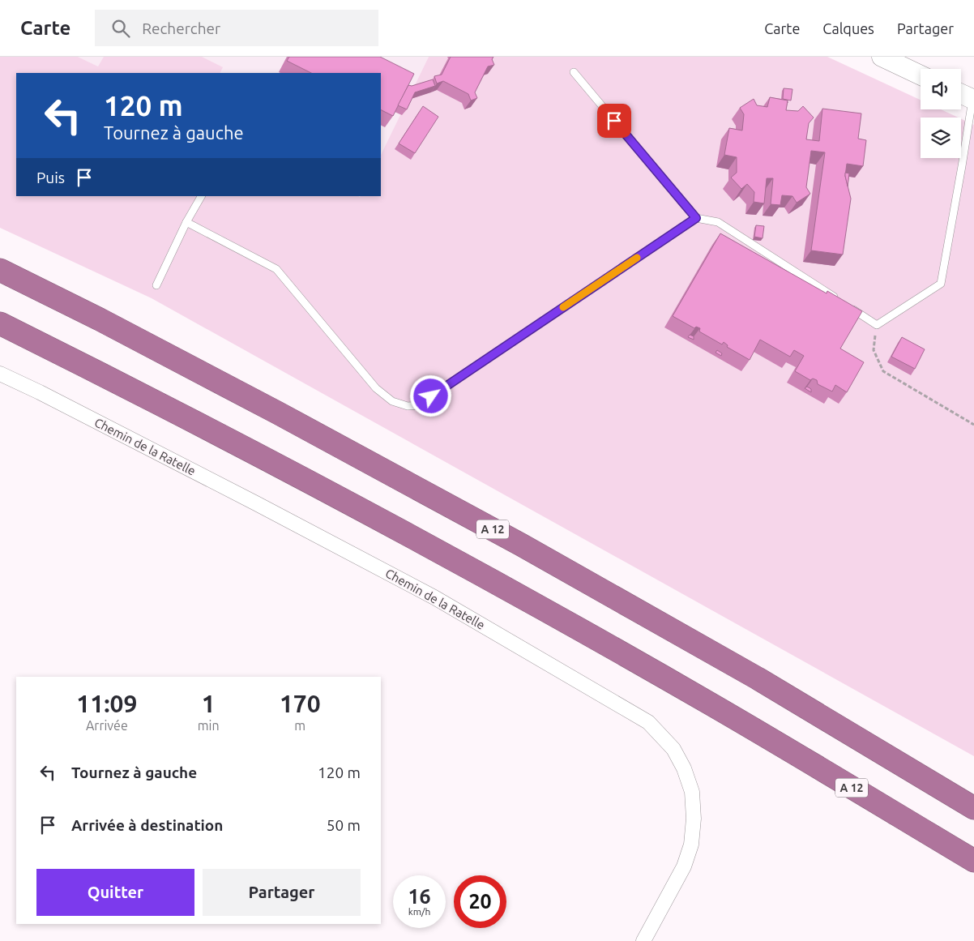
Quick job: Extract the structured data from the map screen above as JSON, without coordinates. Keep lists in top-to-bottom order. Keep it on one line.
{"streets":{"highway":["A 12"],"street":["Chemin de la Ratelle"]},"page":{"header":"Carte","search":"Rechercher","nav":["Carte","Calques","Partager"],"turn":["120 m","Tournez à gauche"],"then":"Puis","eta":["11:09","Arrivée","1","min","170","m"],"list":[{"name":"Tournez à gauche","value":"120 m"},{"name":"Arrivée à destination","value":"50 m"}],"buttons":["Quitter","Partager"],"speed":"16 km/h","limit":"20"}}
